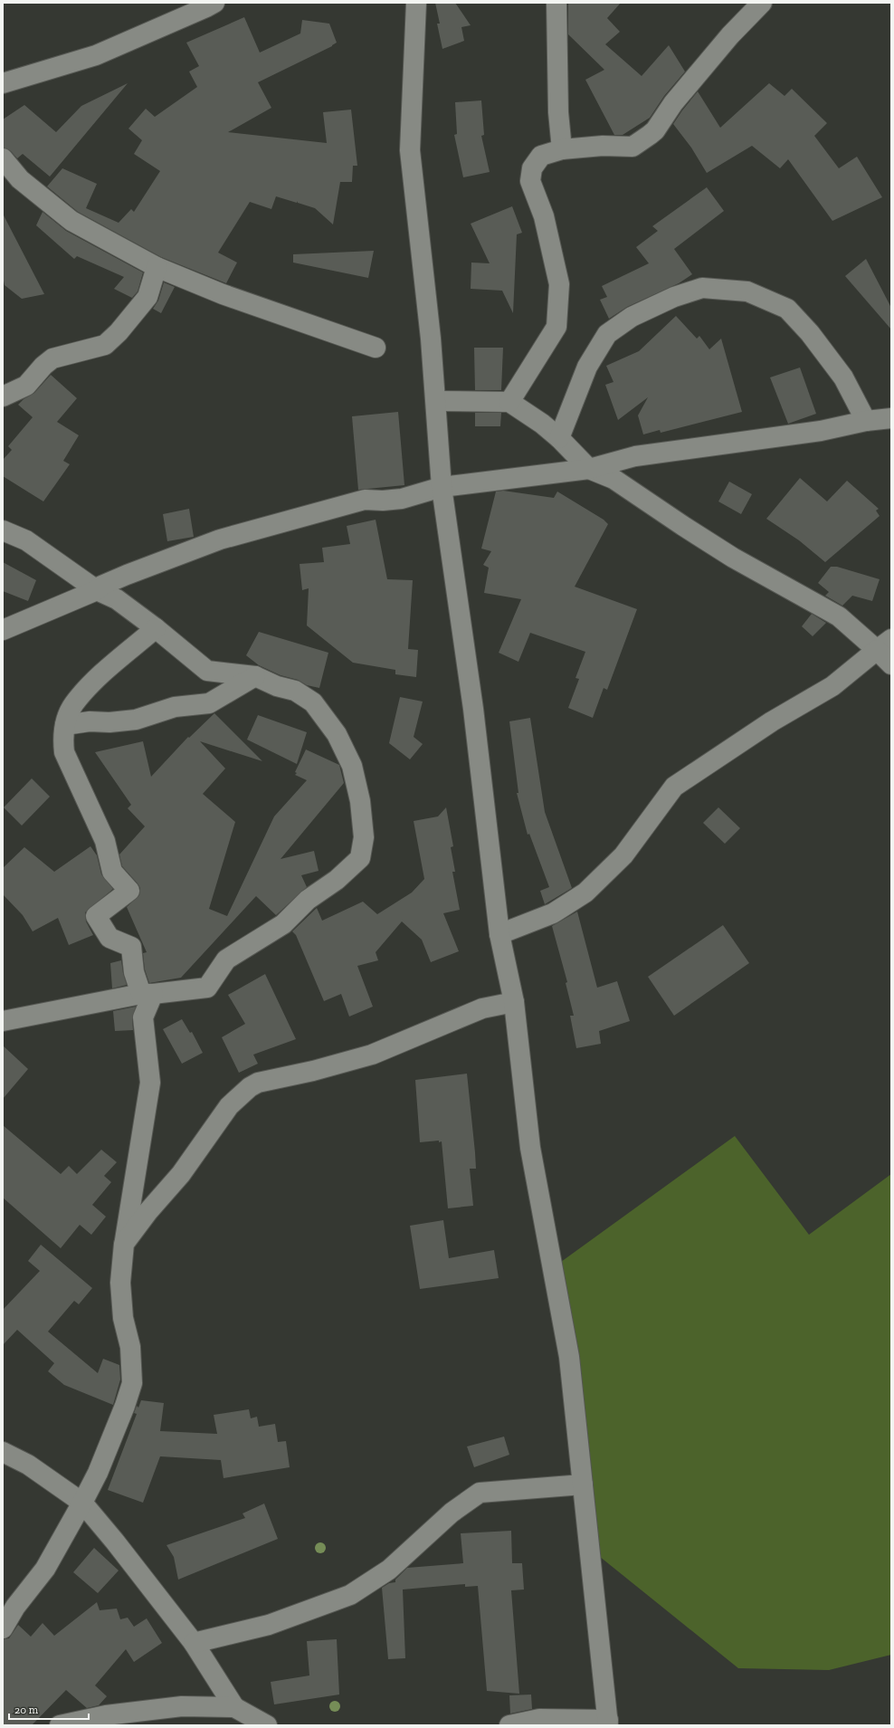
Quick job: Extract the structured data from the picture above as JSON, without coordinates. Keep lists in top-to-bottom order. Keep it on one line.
{"scale_bar":"20 m"}
